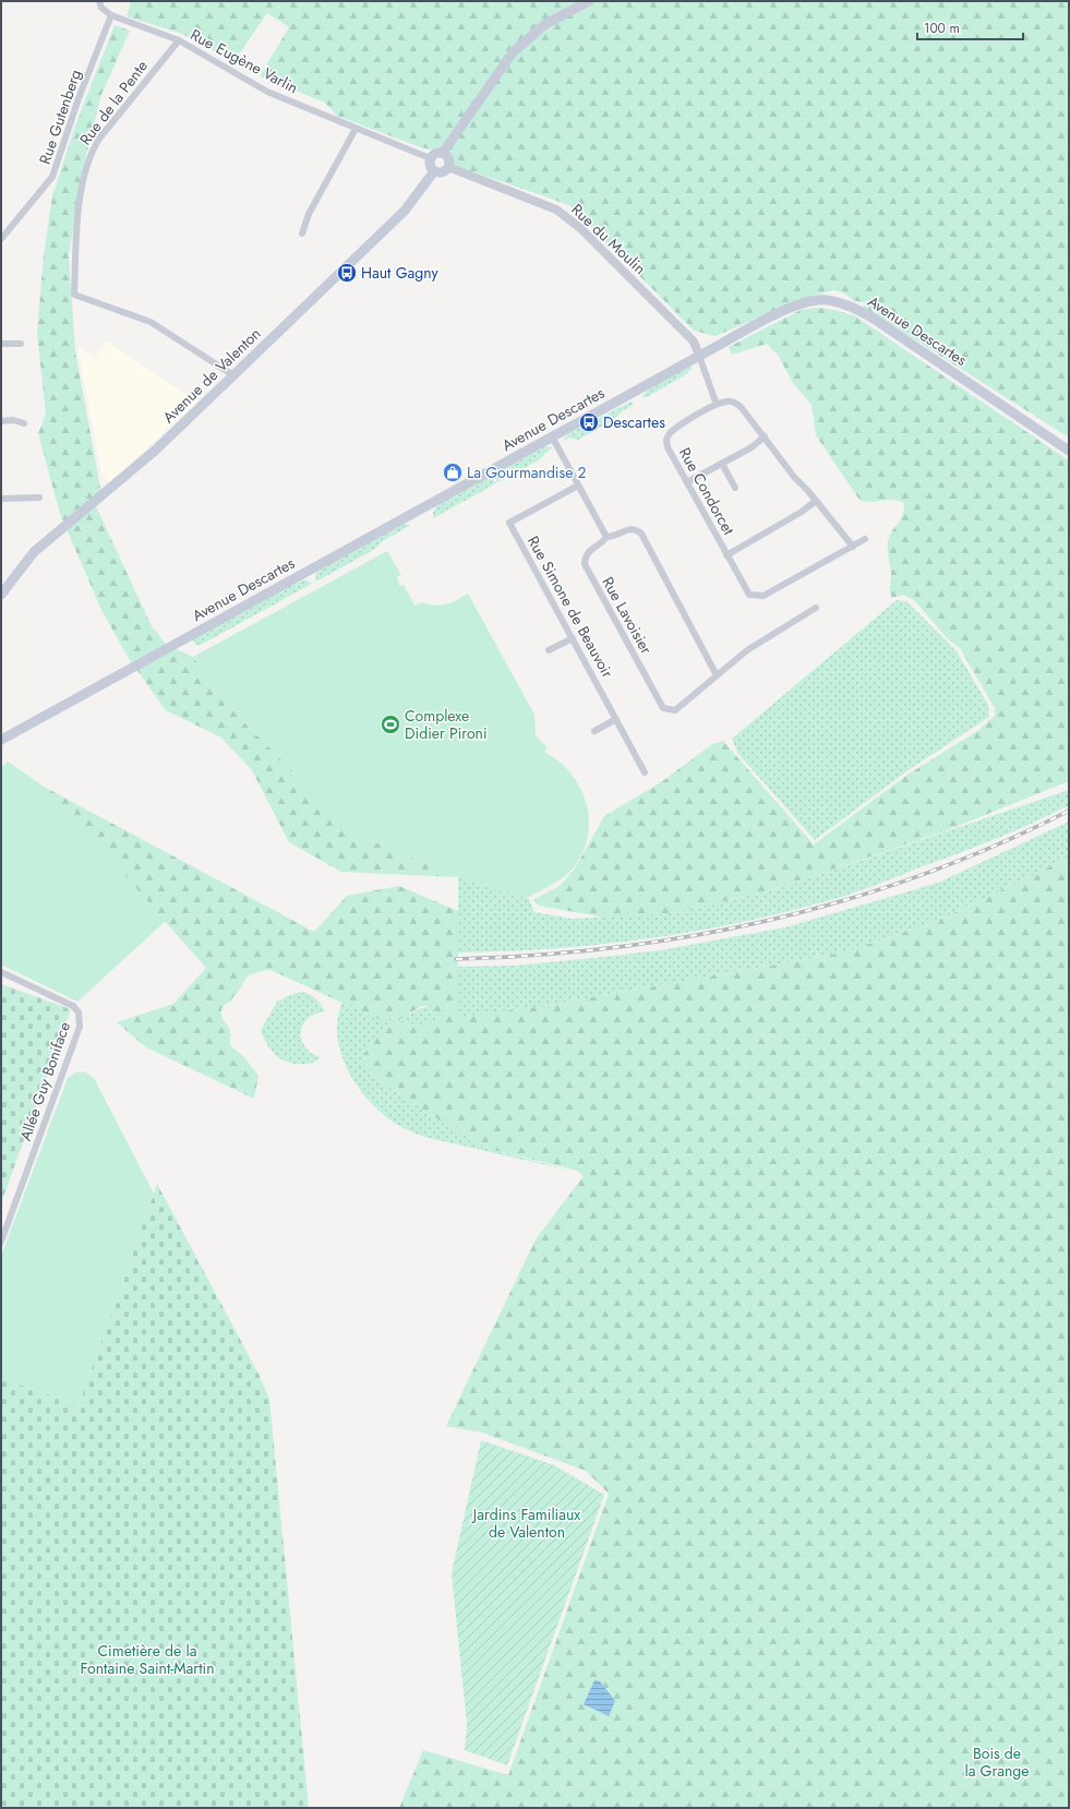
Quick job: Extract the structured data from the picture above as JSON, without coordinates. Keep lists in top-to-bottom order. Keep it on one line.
{"streets":{"main road":["Avenue Descartes","Avenue de Valenton"],"street":["Rue Eugène Varlin","Rue de la Pente","Rue Gutenberg","Rue du Moulin","Rue Condorcet","Rue Simone de Beauvoir","Rue Lavoisier","Allée Guy Boniface"]},"crossings":[["Rue Eugène Varlin","Rue de la Pente"],["Rue Eugène Varlin","Rue Gutenberg"],["Rue Eugène Varlin","Rue du Moulin"],["Rue Eugène Varlin","Avenue de Valenton"],["Rue de la Pente","Avenue de Valenton"],["Rue du Moulin","Avenue Descartes"],["Rue du Moulin","Avenue de Valenton"]],"parks":["Jardins Familiaux de Valenton","Cimetière de la Fontaine Saint-Martin","Bois de la Grange"],"places":{"bus stop":["Haut Gagny","Descartes"],"shop":["La Gourmandise 2"],"sports":["Complexe Didier Pironi"]},"scale_bar":"100 m"}
